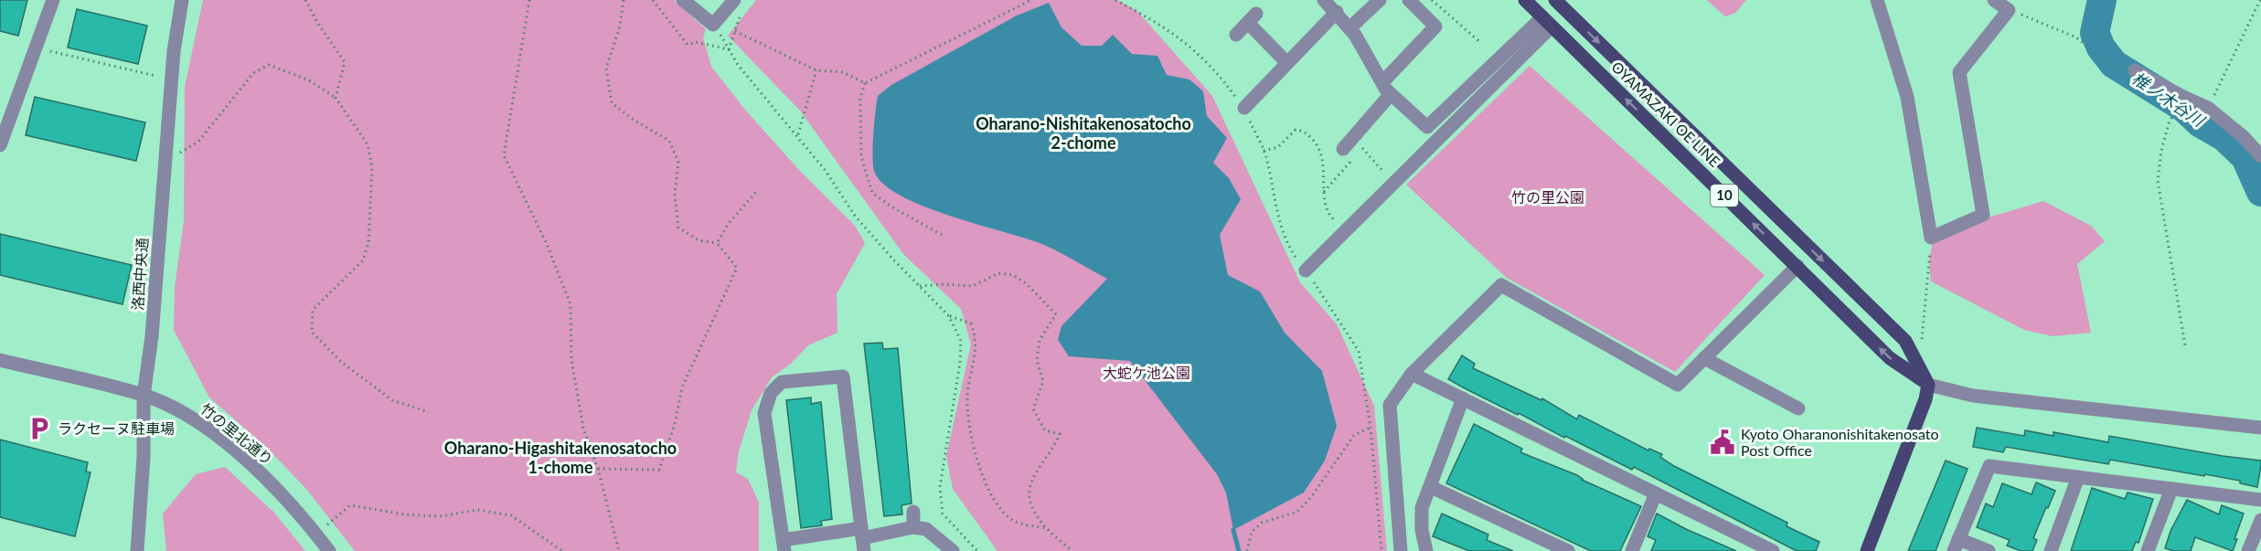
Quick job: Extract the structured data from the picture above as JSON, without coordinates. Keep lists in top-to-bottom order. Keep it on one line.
{"streets":{"main road":["OYAMAZAKI OE LINE","10"],"street":["洛西中央通","竹の里北通り"]},"crossings":[["洛西中央通","竹の里北通り"]],"districts":["Oharano-Nishitakenosatocho 2-chome","Oharano-Higashitakenosatocho 1-chome"],"water":["椎ノ木谷川"],"parks":["竹の里公園","大蛇ケ池公園"],"places":{"parking":["ラクセーヌ駐車場"],"public building":["Kyoto Oharanonishitakenosato Post Office"]}}
